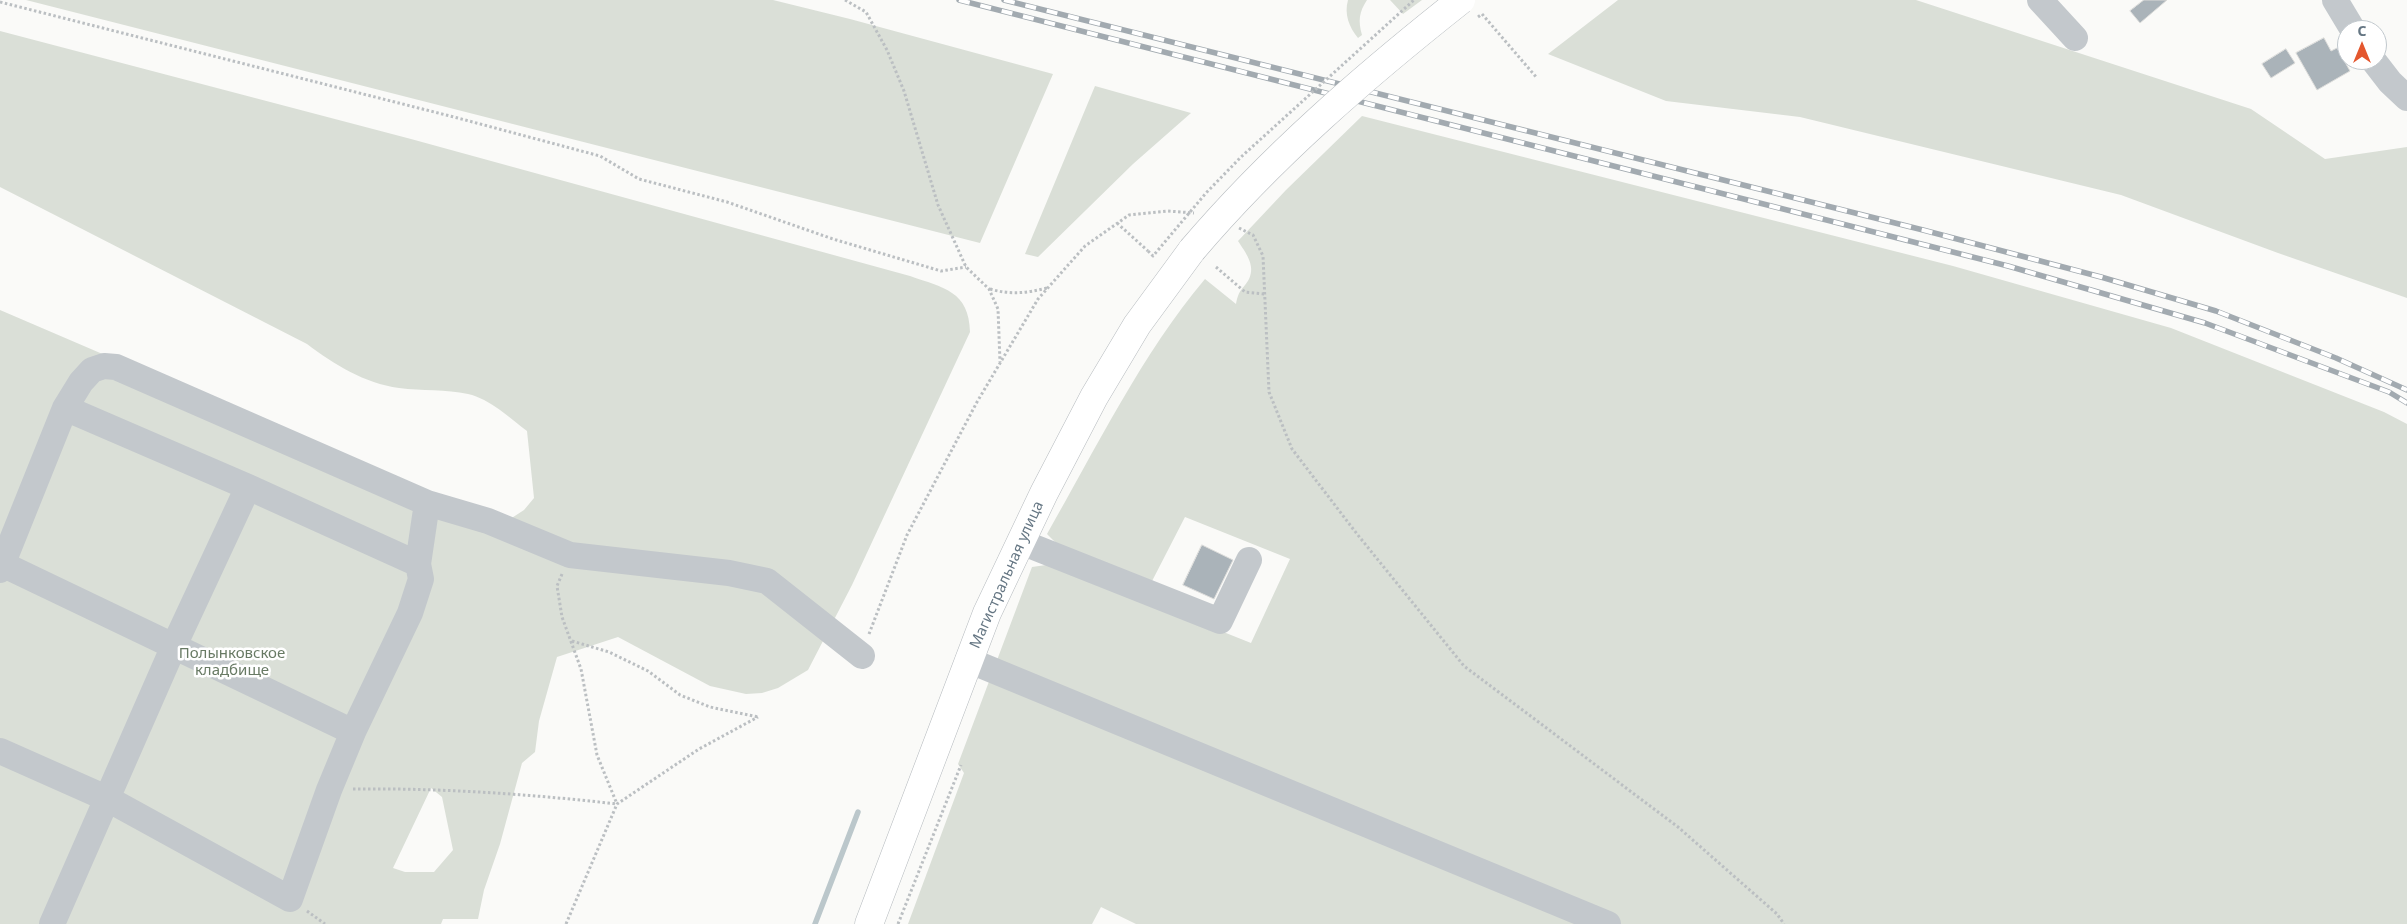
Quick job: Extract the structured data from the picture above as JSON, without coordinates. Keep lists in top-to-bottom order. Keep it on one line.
{"streets":{"main road":["Магистральная улица"]},"parks":["Полынковское кладбище"],"north":"top"}
